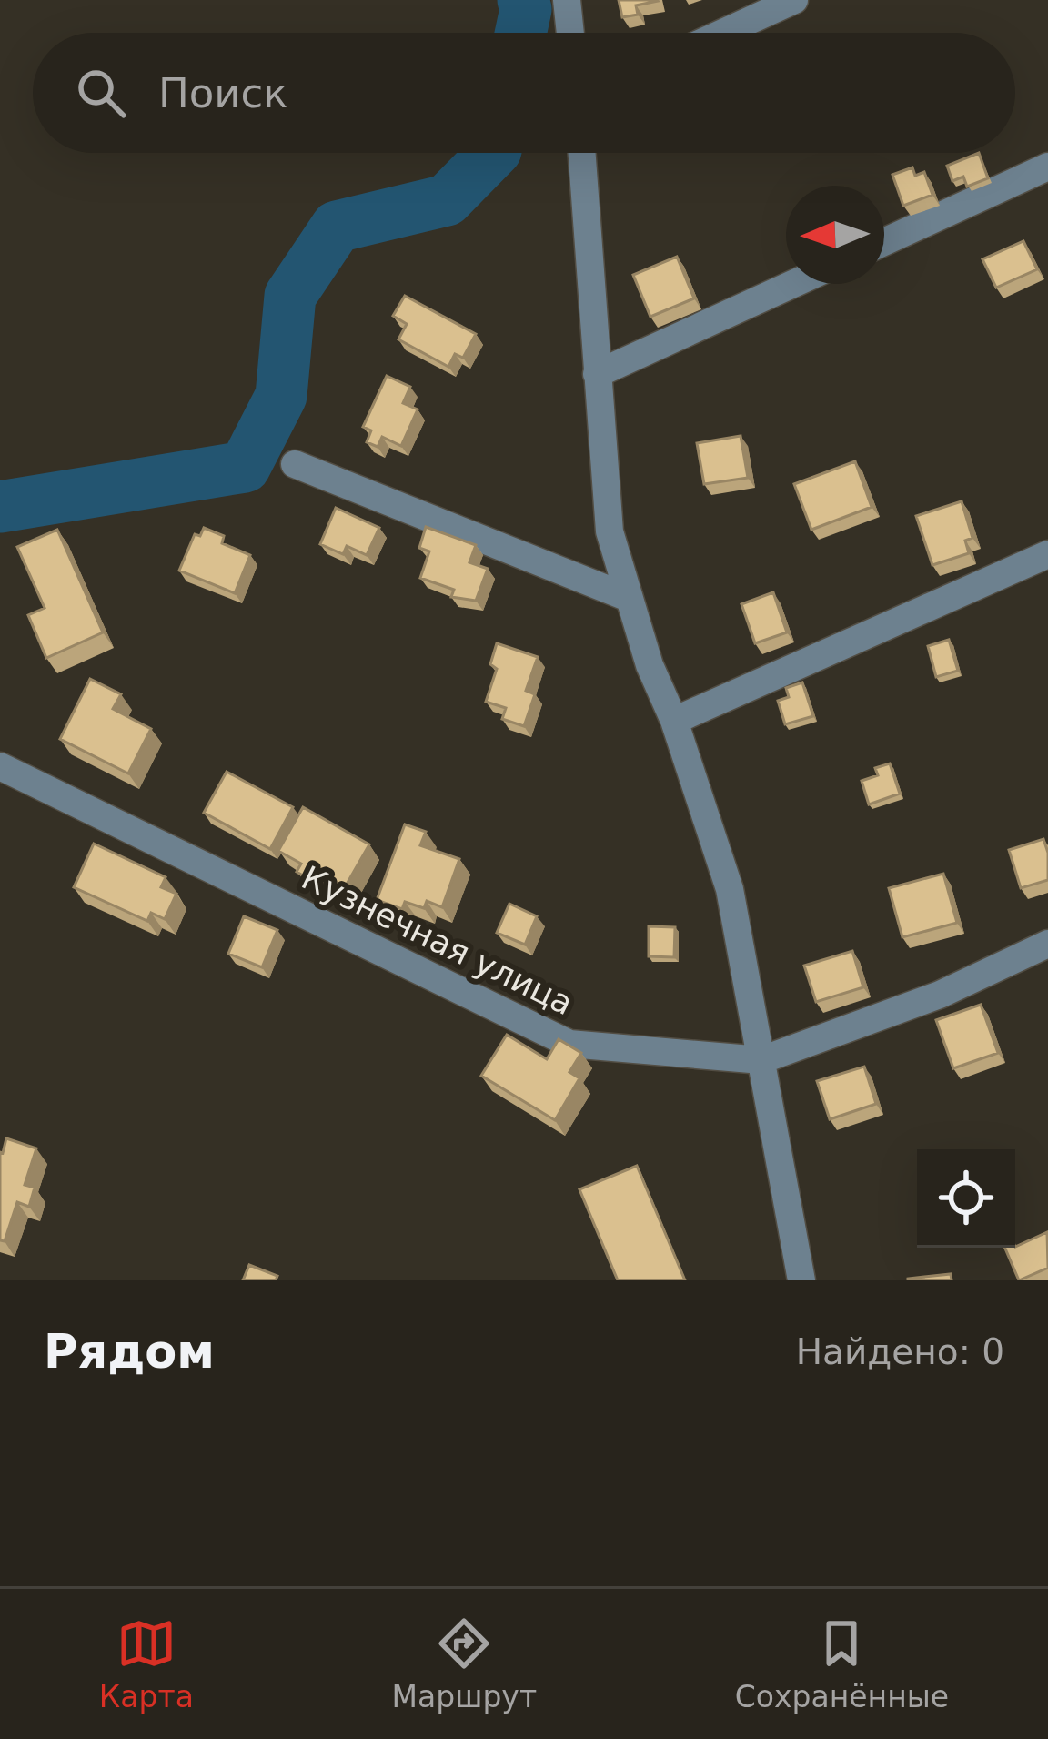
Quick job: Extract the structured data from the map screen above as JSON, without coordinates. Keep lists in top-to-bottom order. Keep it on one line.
{"streets":{"street":["Кузнечная улица"]},"north":"left","page":{"search":"Поиск","heading":["Рядом","Найдено: 0"],"nav":["Карта","Маршрут","Сохранённые"]}}
